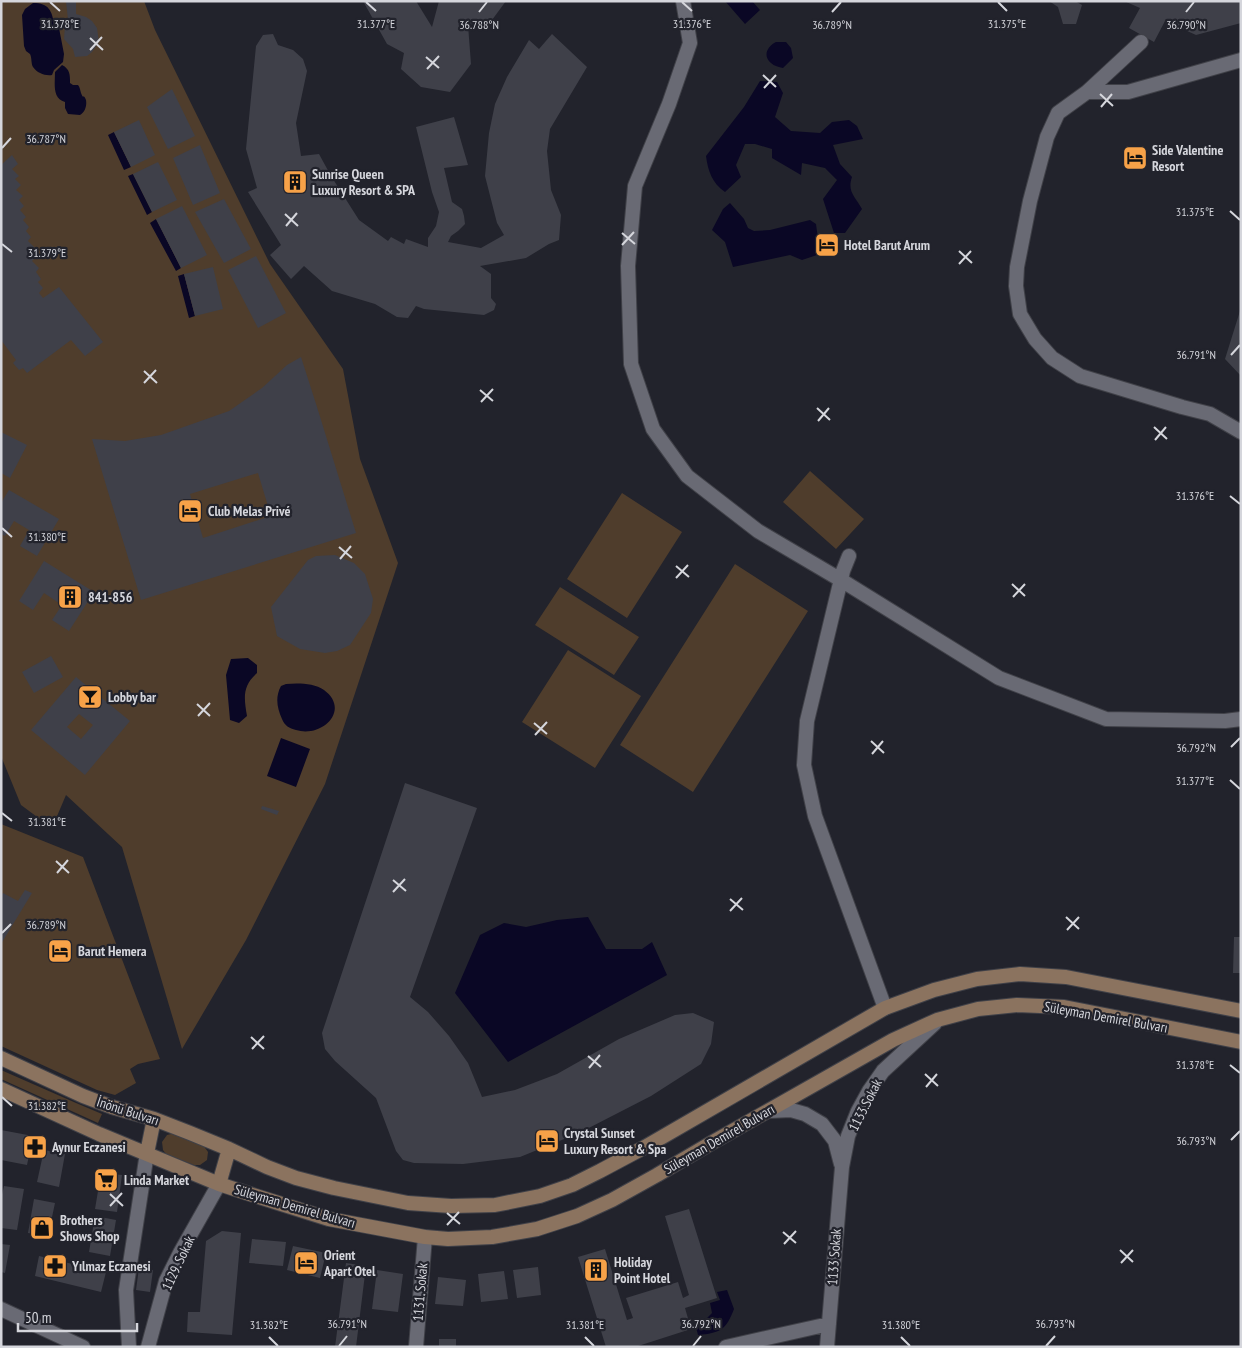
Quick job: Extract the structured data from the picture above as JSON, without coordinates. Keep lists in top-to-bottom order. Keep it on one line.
{"streets":{"main road":["Süleyman Demirel Bulvarı","İnönü Bulvarı"],"street":["1133.Sokak","1133 Sokak","1129. Sokak","1131. Sokak"]},"crossings":[["Süleyman Demirel Bulvarı","1133.Sokak"],["Süleyman Demirel Bulvarı","İnönü Bulvarı"],["Süleyman Demirel Bulvarı","1129. Sokak"],["Süleyman Demirel Bulvarı","1131. Sokak"],["1133.Sokak","1133 Sokak"]],"places":{"hotel":["Side Valentine Resort","Hotel Barut Arum","Club Melas Privé","Barut Hemera","Crystal Sunset Luxury Resort & Spa","Orient Apart Otel"],"building":["Sunrise Queen Luxury Resort & SPA","841-856","Holiday Point Hotel"],"bar":["Lobby bar"],"pharmacy":["Aynur Eczanesi","Yılmaz Eczanesi"],"supermarket":["Linda Market"],"shop":["Brothers Shows Shop"]},"scale_bar":"50 m","coordinates":["31.378°E","31.377°E","31.376°E","31.375°E","36.789°N","36.790°N","36.788°N","36.787°N","31.379°E","36.791°N","31.380°E","36.792°N","31.381°E","31.382°E","36.793°N"]}
